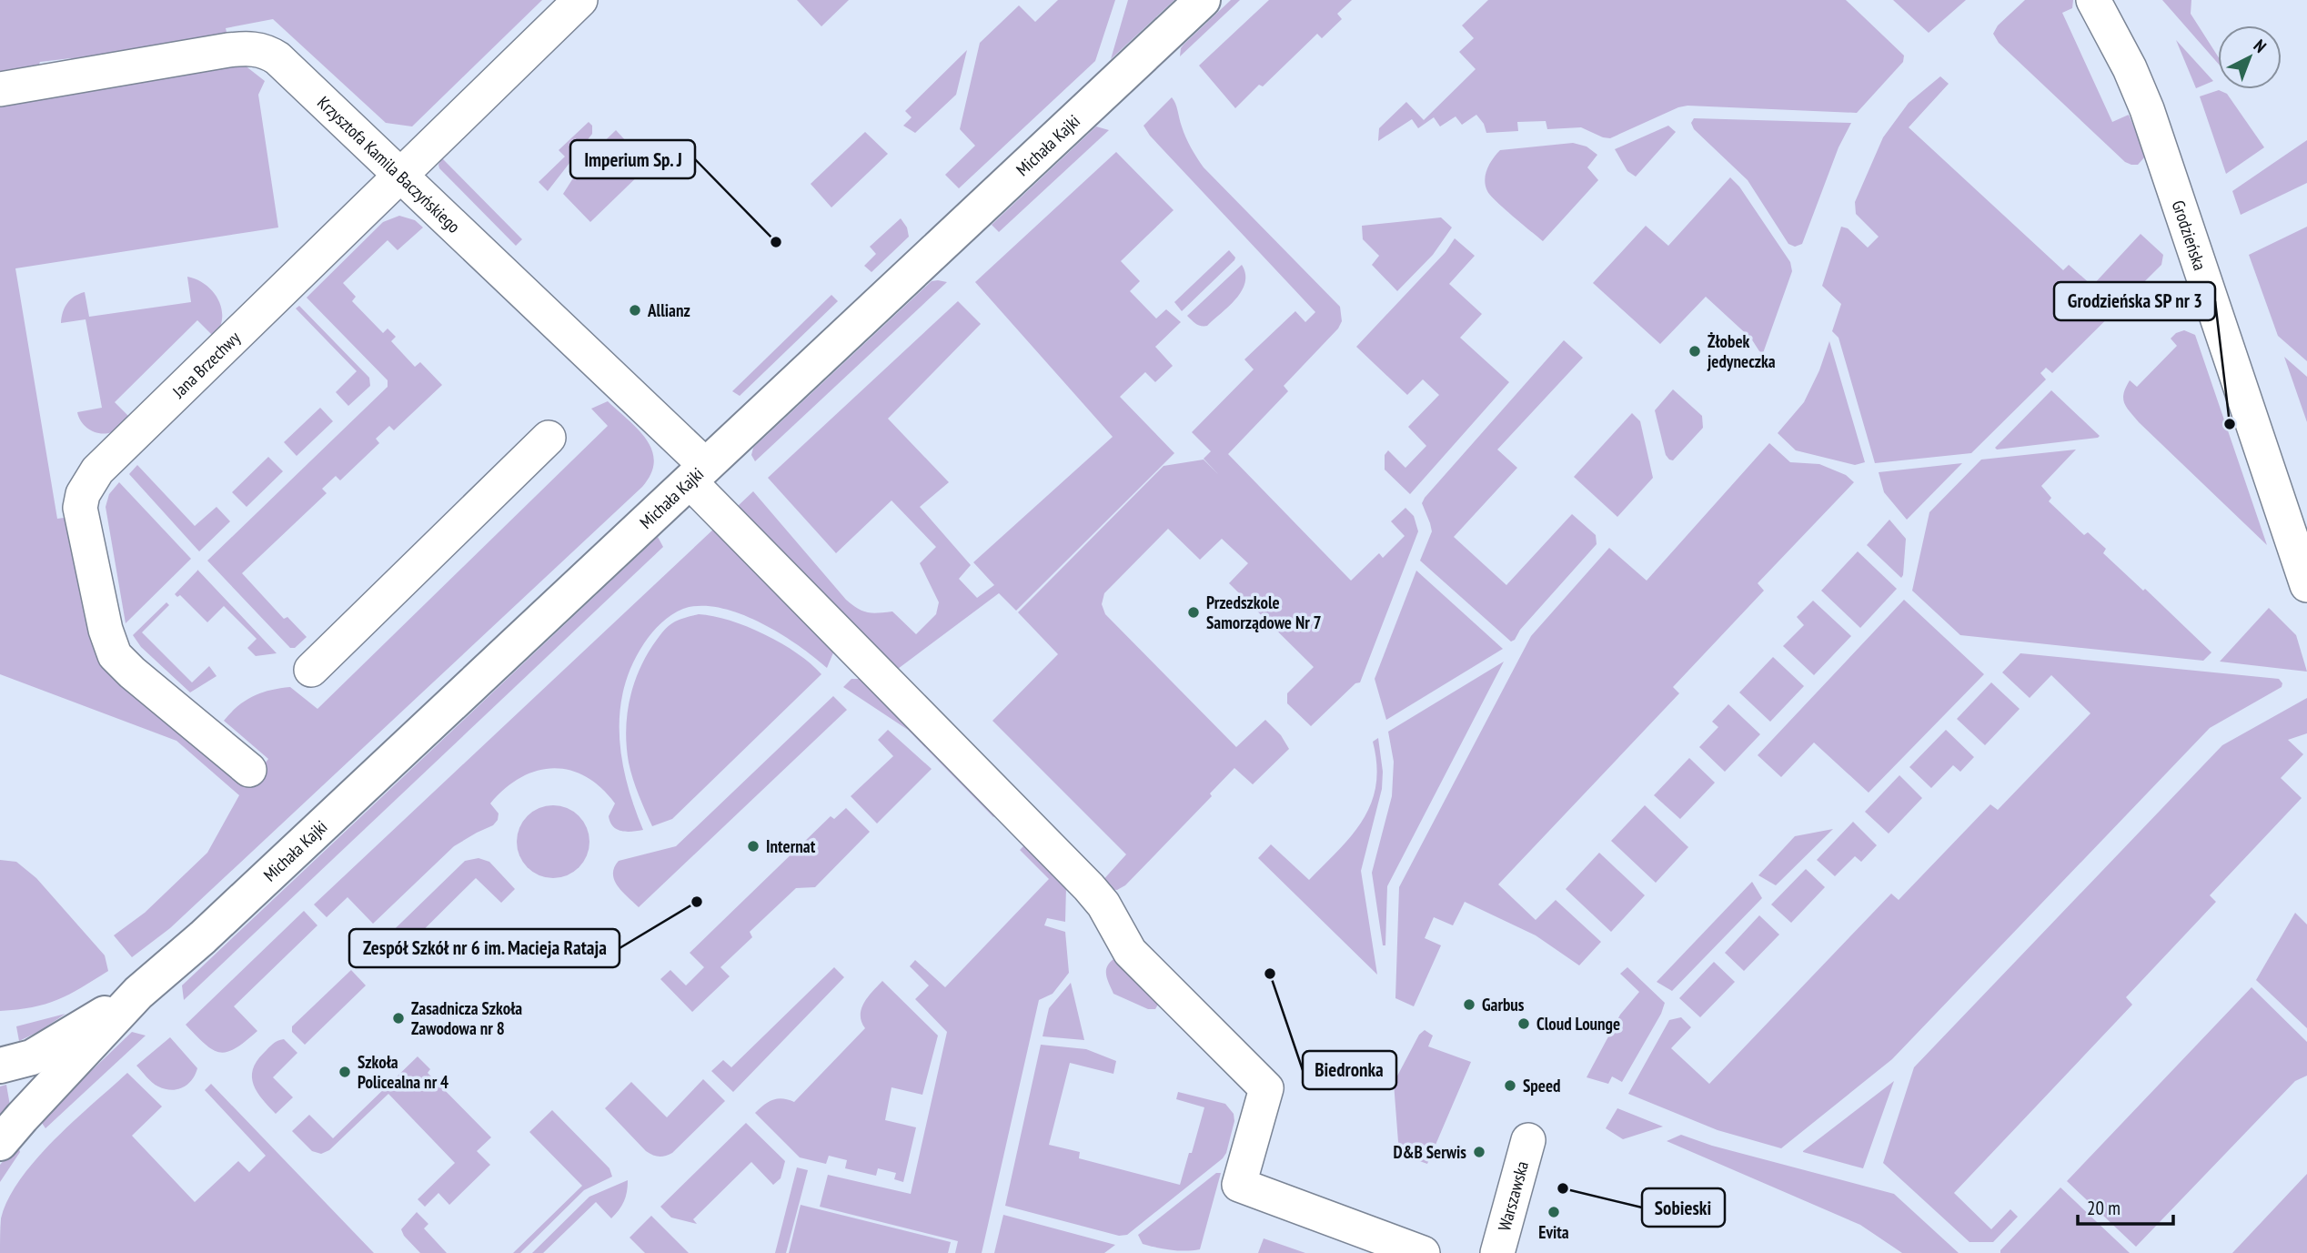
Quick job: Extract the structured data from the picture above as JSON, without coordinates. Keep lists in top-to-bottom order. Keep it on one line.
{"streets":{"street":["Michała Kajki","Krzysztofa Kamila Baczyńskiego","Grodzieńska","Jana Brzechwy","Warszawska"]},"crossings":[["Michała Kajki","Krzysztofa Kamila Baczyńskiego"],["Krzysztofa Kamila Baczyńskiego","Jana Brzechwy"]],"places":["Imperium Sp. J","Allianz","Żłobek jedyneczka","Grodzieńska SP nr 3","Przedszkole Samorządowe Nr 7","Internat","Zespół Szkół nr 6 im. Macieja Rataja","Biedronka","Garbus","Zasadnicza Szkoła Zawodowa nr 8","Cloud Lounge","Szkoła Policealna nr 4","Speed","D&B Serwis","Sobieski","Evita"],"scale_bar":"20 m","north":"top right"}
